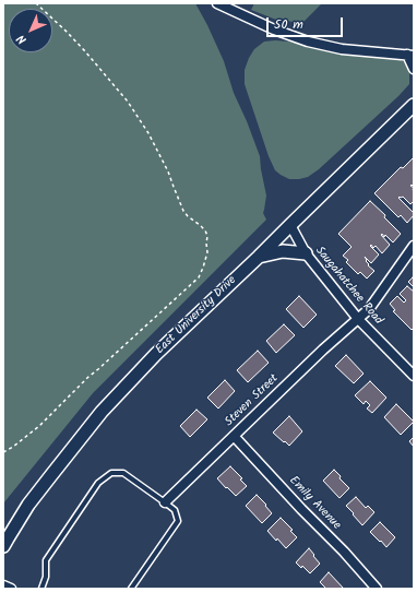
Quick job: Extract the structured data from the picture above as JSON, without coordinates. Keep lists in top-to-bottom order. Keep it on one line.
{"streets":{"main road":["East University Drive"],"street":["Saugahatchee Road","Steven Street","Emily Avenue"]},"crossings":[["Saugahatchee Road","East University Drive"],["Saugahatchee Road","Steven Street"],["Steven Street","Emily Avenue"]],"scale_bar":"50 m","north":"bottom left"}
